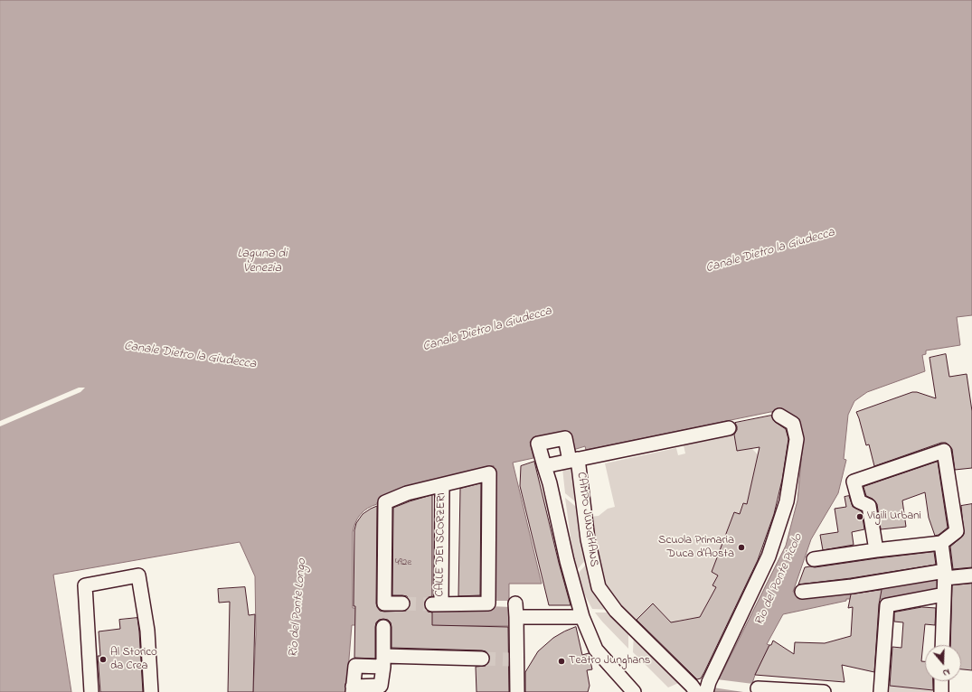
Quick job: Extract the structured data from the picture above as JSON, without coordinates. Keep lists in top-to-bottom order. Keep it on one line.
{"streets":{"street":["CAMPO JUNGHANS","CALLE DEI SCORZERI"]},"water":["Canale Dietro la Giudecca","Laguna di Venezia","Rio del Ponte Picolo","Rio del Ponte Longo"],"places":["Vigili Urbani","Scuola Primaria Duca d'Aosta","Al Storico da Crea","Teatro Junghans"],"house_numbers":["492e"],"north":"bottom"}
